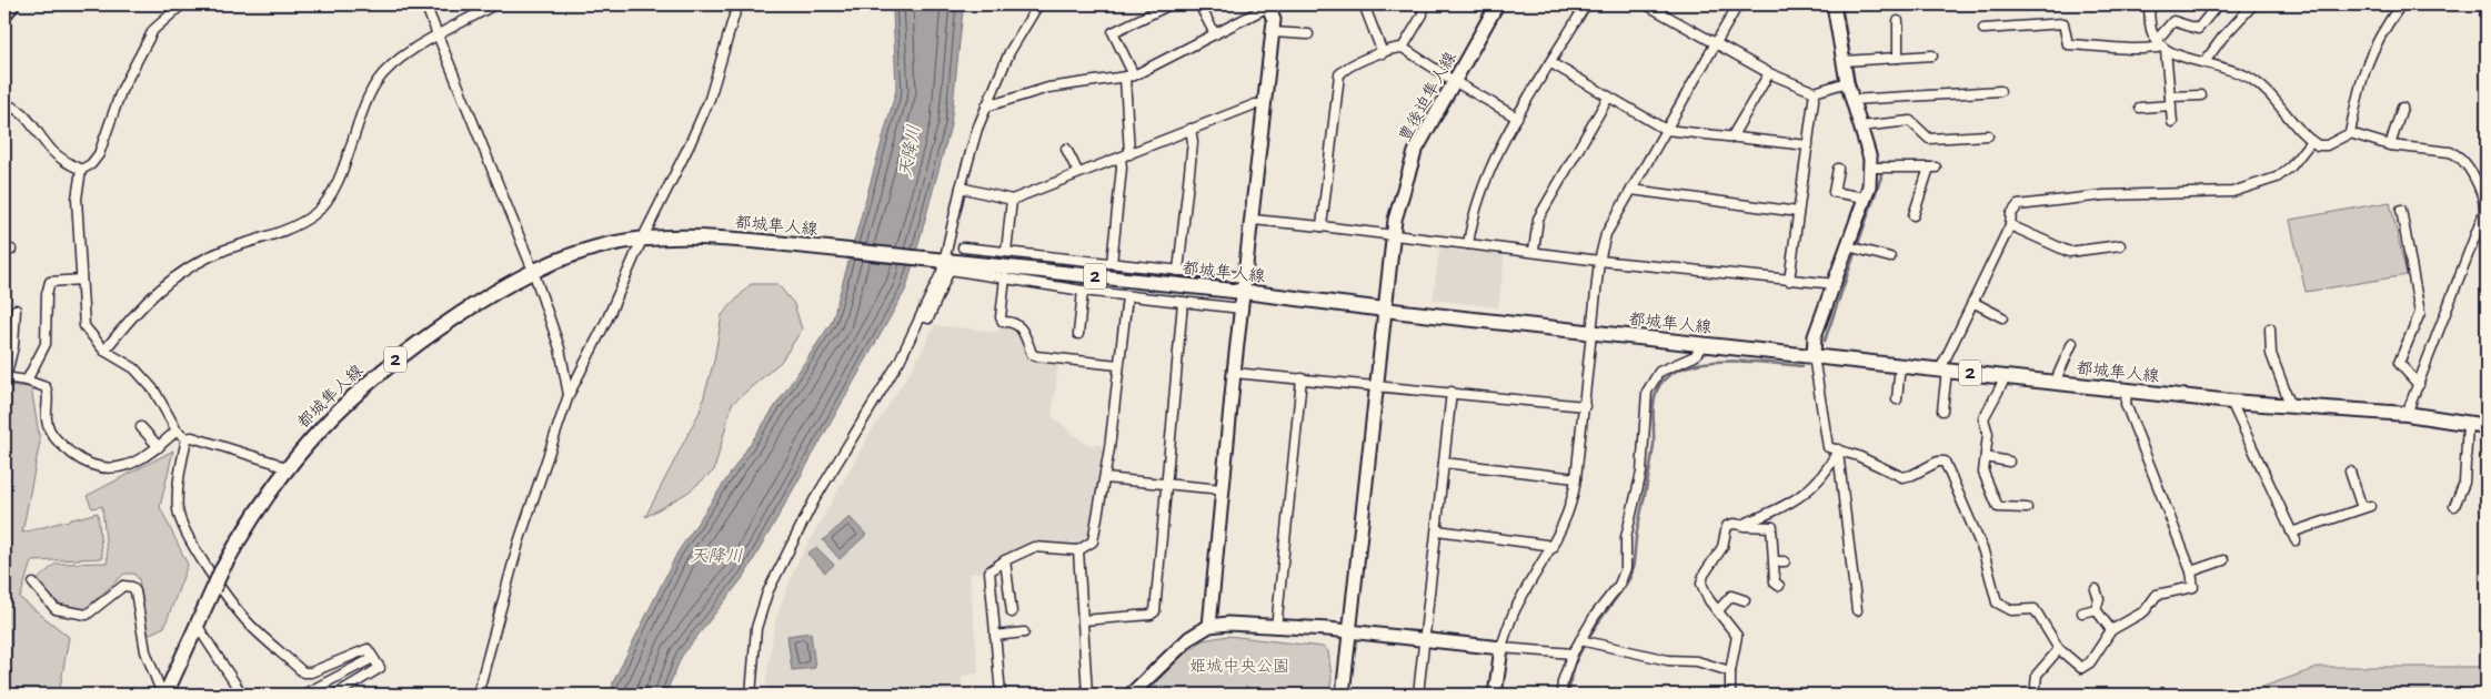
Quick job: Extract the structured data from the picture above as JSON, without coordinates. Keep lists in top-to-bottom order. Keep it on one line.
{"streets":{"main road":["都城隼人線","2"],"street":["豊後迫隼人線"]},"crossings":[["豊後迫隼人線","都城隼人線"]],"water":["天降川"],"parks":["姫城中央公園"]}
